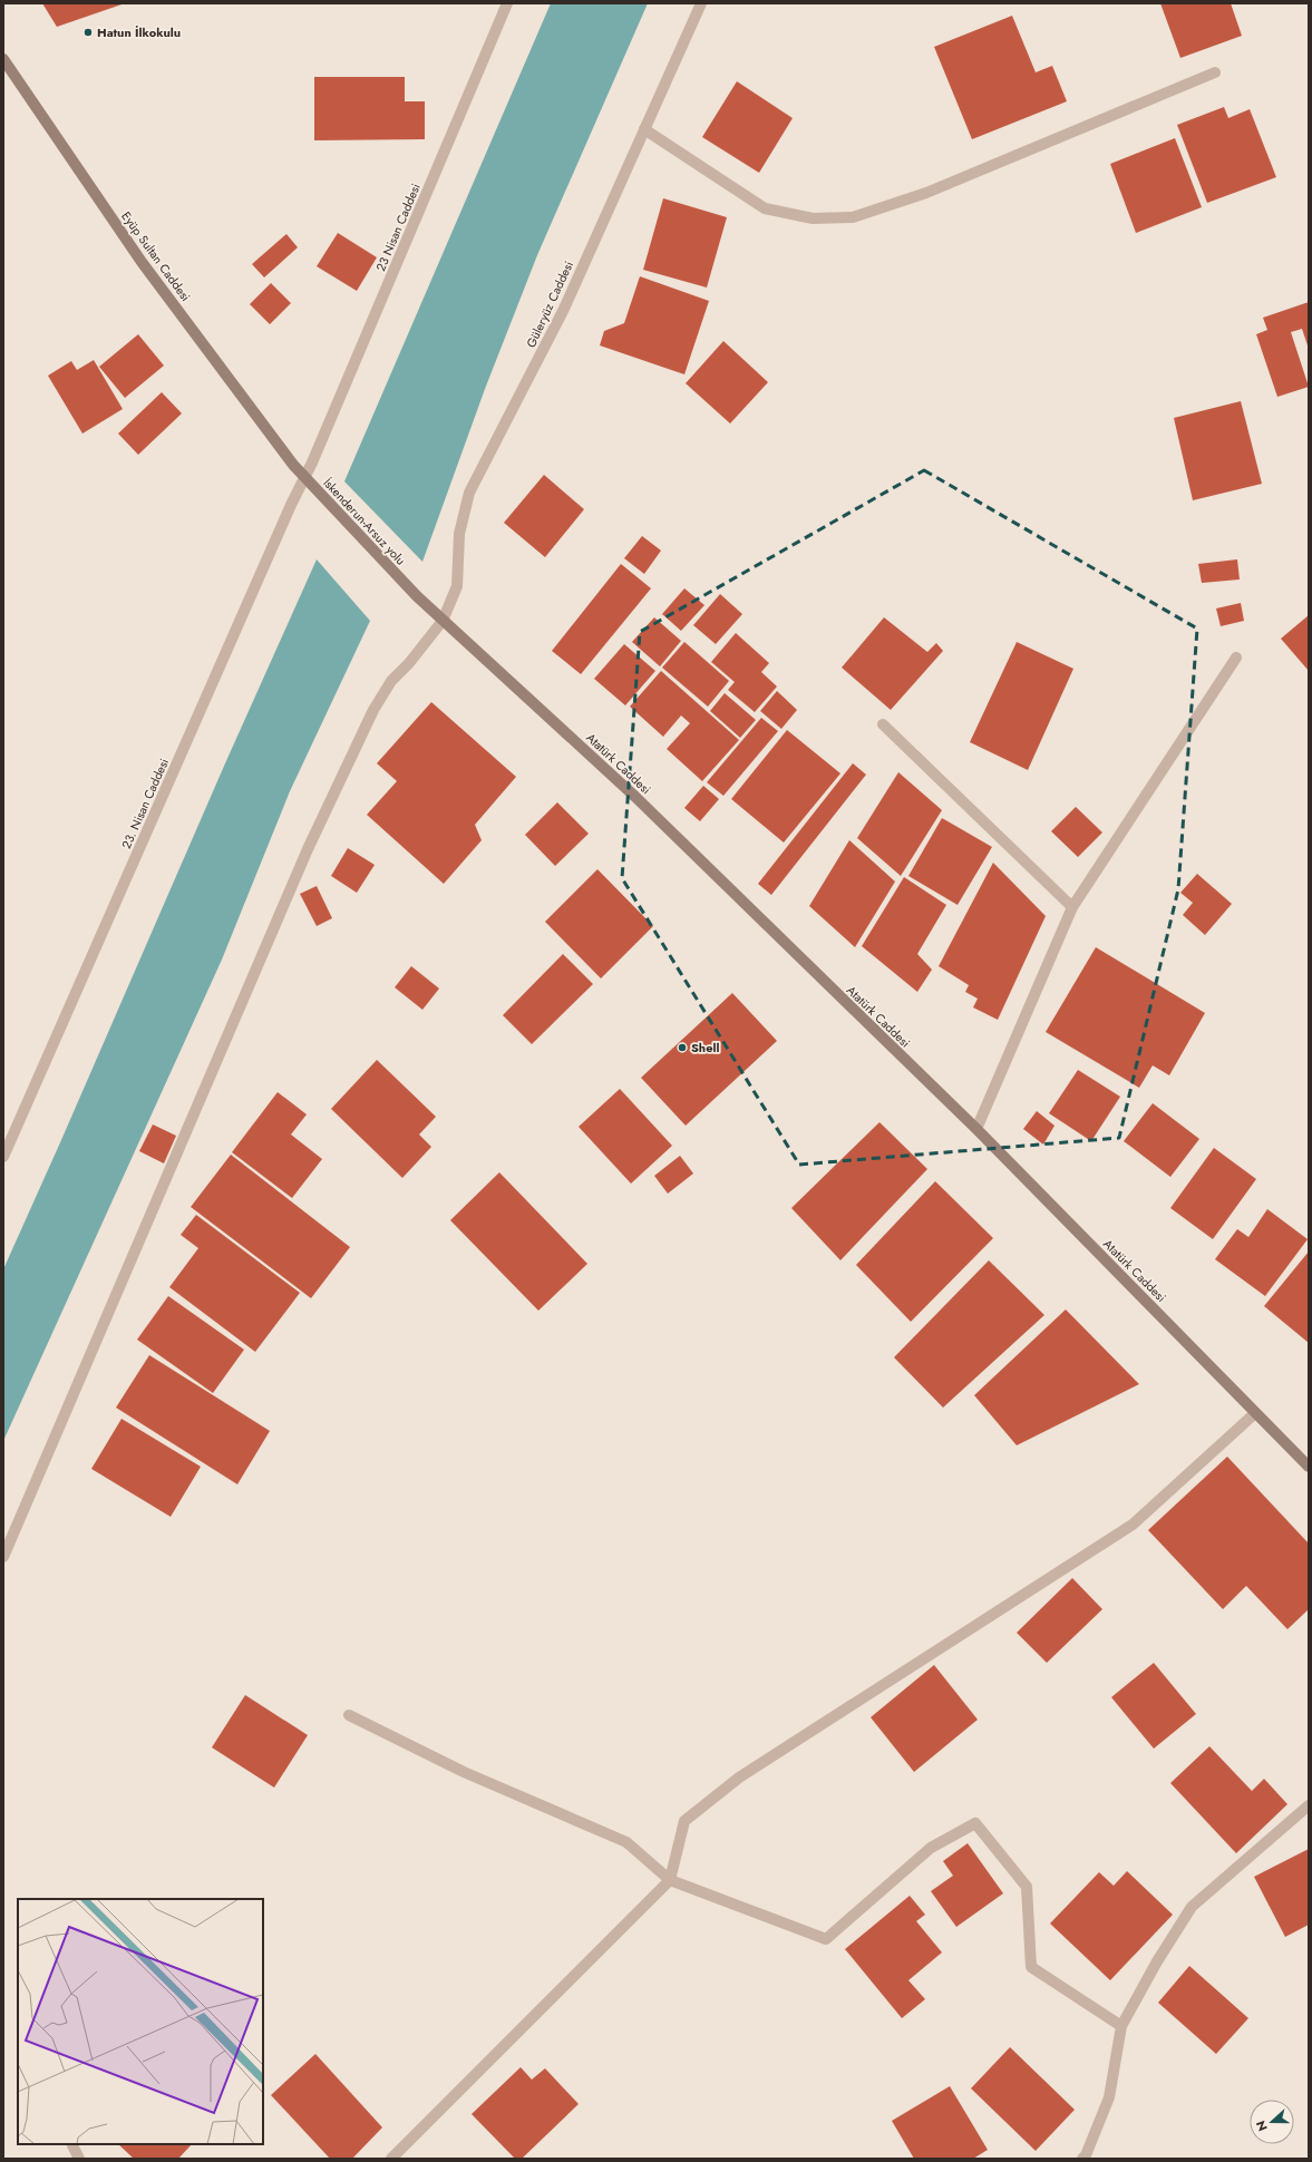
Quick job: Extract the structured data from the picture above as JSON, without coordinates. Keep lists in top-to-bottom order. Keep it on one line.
{"streets":{"main road":["Eyüp Sultan Caddesi","İskenderun-Arsuz yolu","Atatürk Caddesi"],"street":["23 Nisan Caddesi","Güleryüz Caddesi","23. Nisan Caddesi"]},"crossings":[["23 Nisan Caddesi","23. Nisan Caddesi"],["Eyüp Sultan Caddesi","İskenderun-Arsuz yolu"],["Güleryüz Caddesi","Atatürk Caddesi"],["İskenderun-Arsuz yolu","Atatürk Caddesi"]],"places":["Hatun İlkokulu","Shell"],"north":"left"}
